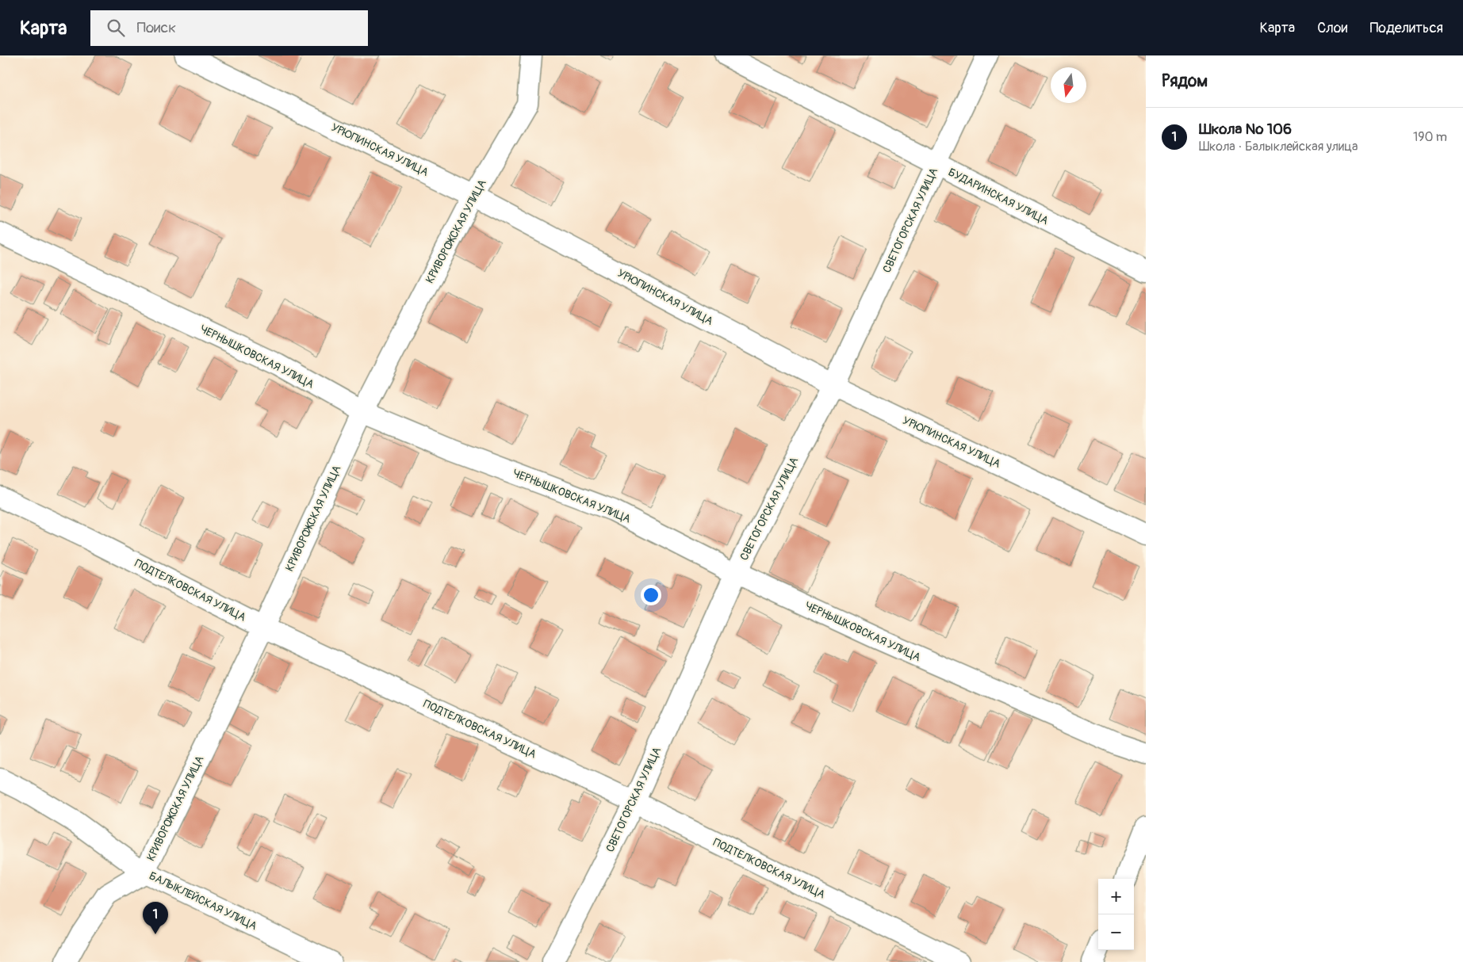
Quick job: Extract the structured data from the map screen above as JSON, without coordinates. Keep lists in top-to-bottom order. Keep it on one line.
{"streets":{"street":["УРЮПИНСКАЯ УЛИЦА","БУДАРИНСКАЯ УЛИЦА","СВЕТОГОРСКАЯ УЛИЦА","КРИВОРОЖСКАЯ УЛИЦА","ЧЕРНЫШКОВСКАЯ УЛИЦА","ПОДТЕЛКОВСКАЯ УЛИЦА","БАЛЫКЛЕЙСКАЯ УЛИЦА"]},"crossings":[["УРЮПИНСКАЯ УЛИЦА","СВЕТОГОРСКАЯ УЛИЦА"],["УРЮПИНСКАЯ УЛИЦА","КРИВОРОЖСКАЯ УЛИЦА"],["БУДАРИНСКАЯ УЛИЦА","СВЕТОГОРСКАЯ УЛИЦА"],["СВЕТОГОРСКАЯ УЛИЦА","ЧЕРНЫШКОВСКАЯ УЛИЦА"],["СВЕТОГОРСКАЯ УЛИЦА","ПОДТЕЛКОВСКАЯ УЛИЦА"],["КРИВОРОЖСКАЯ УЛИЦА","ЧЕРНЫШКОВСКАЯ УЛИЦА"],["КРИВОРОЖСКАЯ УЛИЦА","ПОДТЕЛКОВСКАЯ УЛИЦА"],["КРИВОРОЖСКАЯ УЛИЦА","БАЛЫКЛЕЙСКАЯ УЛИЦА"]],"north":"bottom","page":{"header":"Карта","search":"Поиск","nav":["Карта","Слои","Поделиться"],"heading":"Рядом","list":[{"mark":"1","name":"Школа № 106","note":"Школа · Балыклейская улица","value":"190 m"}],"map_buttons":["+","−"],"pins":"1"}}
